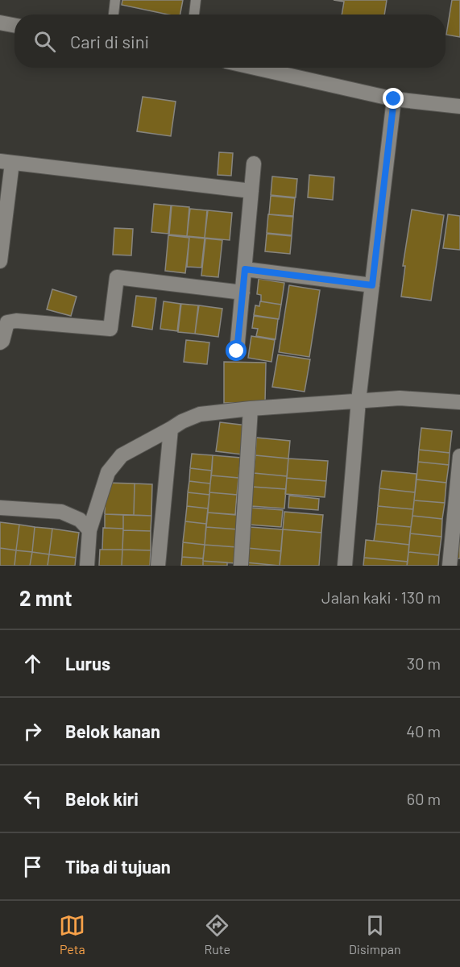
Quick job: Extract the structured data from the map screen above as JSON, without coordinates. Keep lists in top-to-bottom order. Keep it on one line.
{"page":{"search":"Cari di sini","heading":["2 mnt","Jalan kaki · 130 m"],"list":[["Lurus","30 m"],["Belok kanan","40 m"],["Belok kiri","60 m"],"Tiba di tujuan"],"nav":["Peta","Rute","Disimpan"]}}
